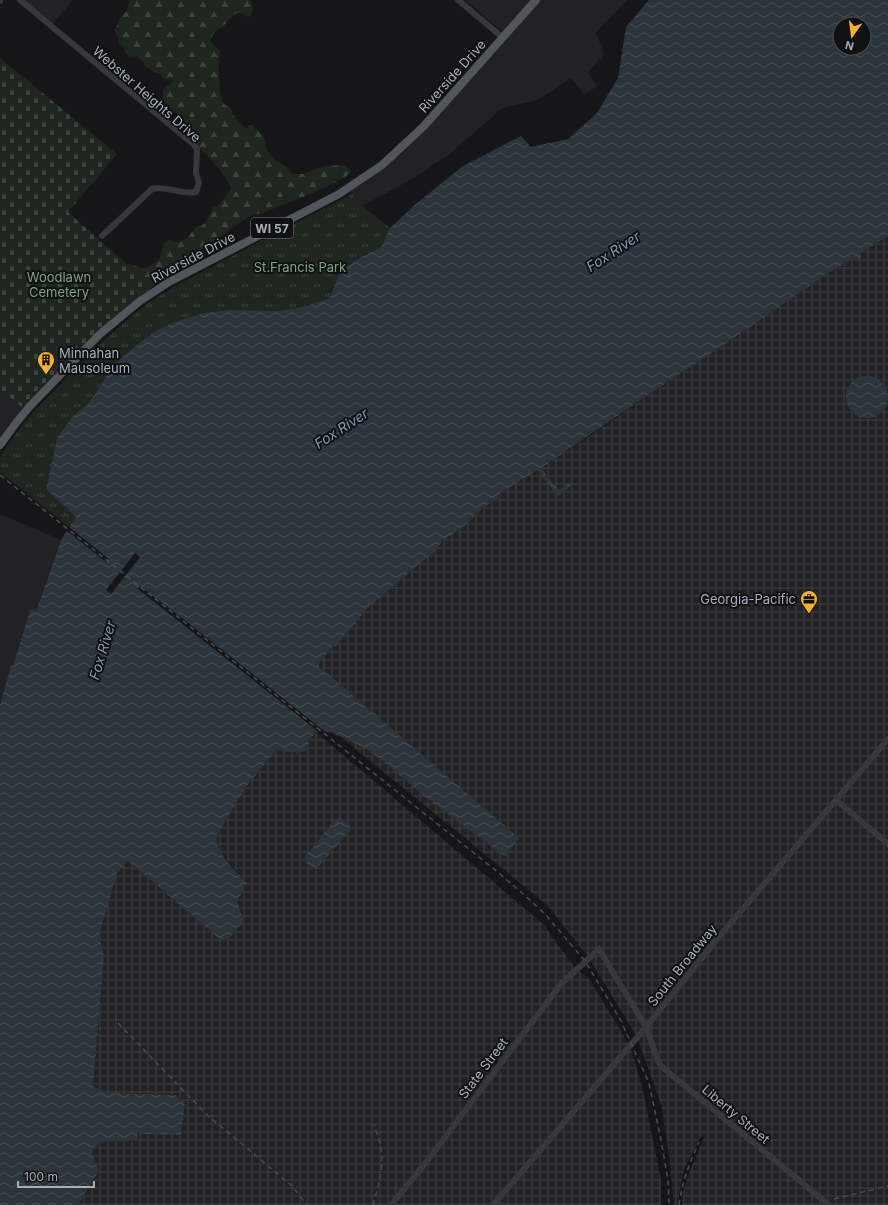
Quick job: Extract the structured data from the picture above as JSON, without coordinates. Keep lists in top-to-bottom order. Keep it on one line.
{"streets":{"main road":["Riverside Drive","WI 57"],"street":["Webster Heights Drive","South Broadway","State Street","Liberty Street"]},"crossings":[["South Broadway","Liberty Street"],["State Street","Liberty Street"]],"water":["Fox River"],"parks":["St.Francis Park","Woodlawn Cemetery"],"places":{"building":["Minnahan Mausoleum"],"office":["Georgia-Pacific"]},"scale_bar":"100 m","north":"bottom"}
